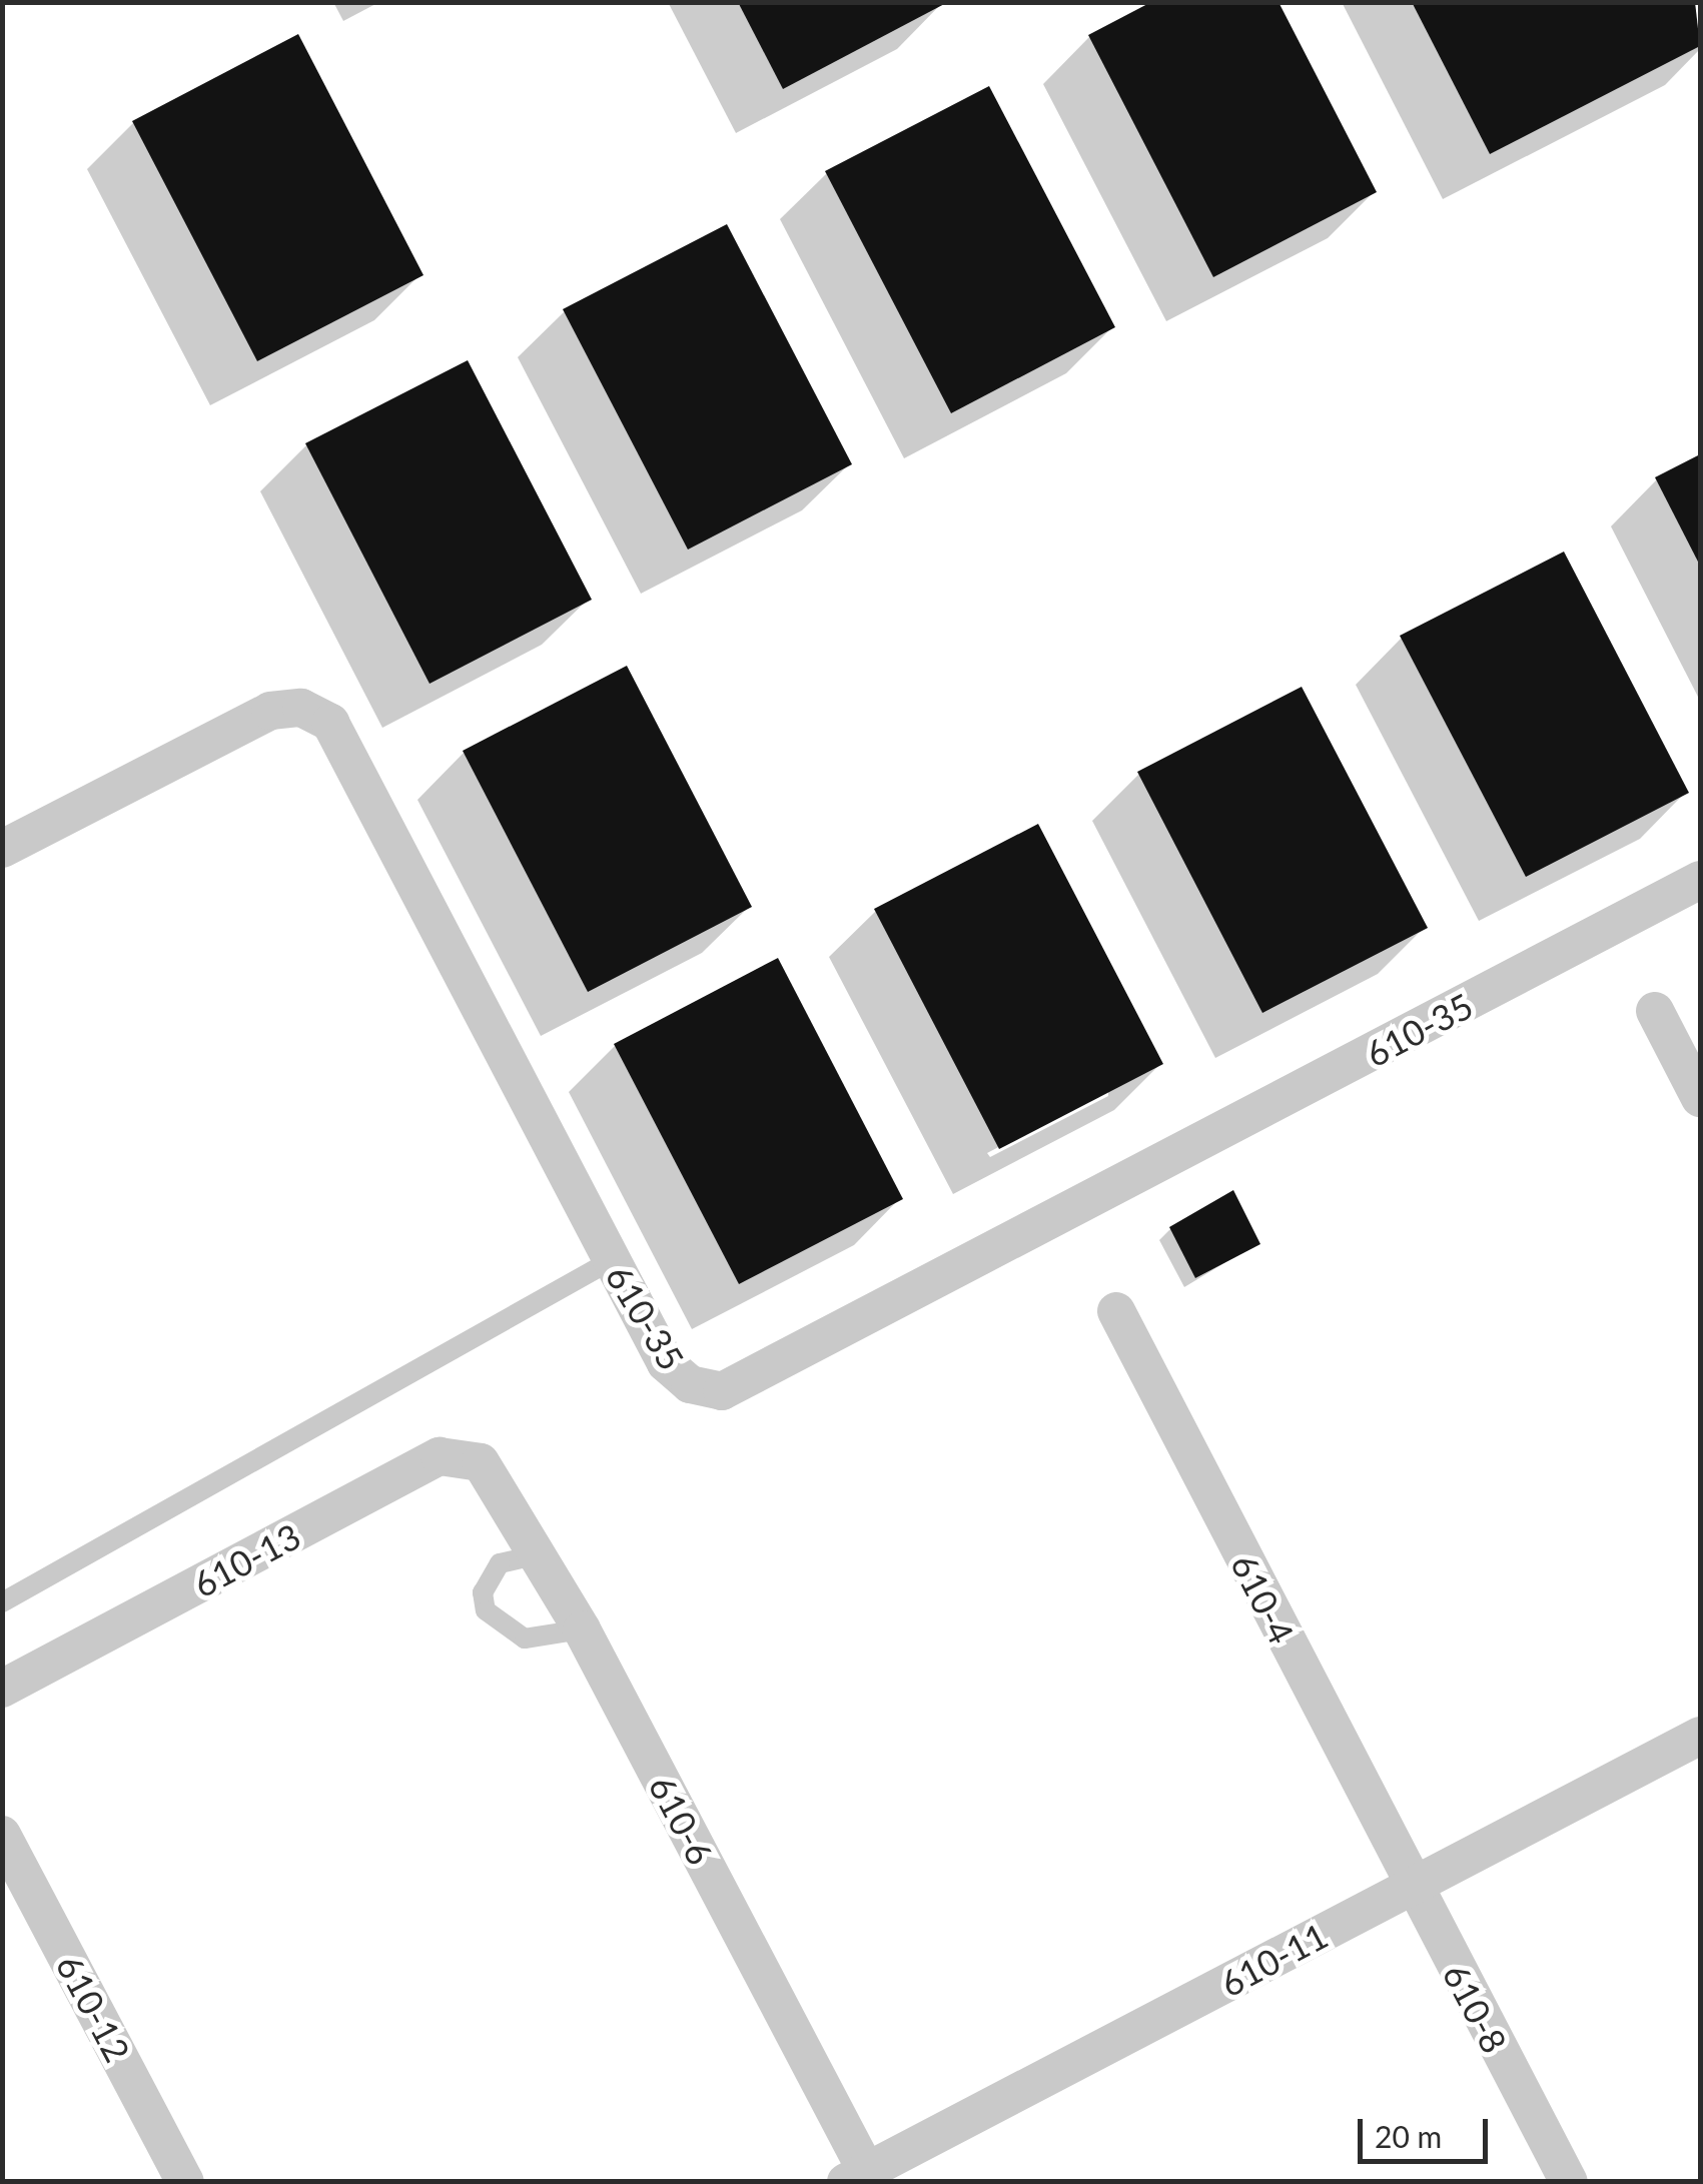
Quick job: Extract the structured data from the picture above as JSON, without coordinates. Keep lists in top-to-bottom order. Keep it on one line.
{"streets":{"street":["610-35","610-13","610-4","610-6","610-11","610-12","610-8"]},"crossings":[["610-13","610-6"],["610-4","610-11"],["610-4","610-8"],["610-6","610-11"],["610-11","610-8"]],"scale_bar":"20 m"}
